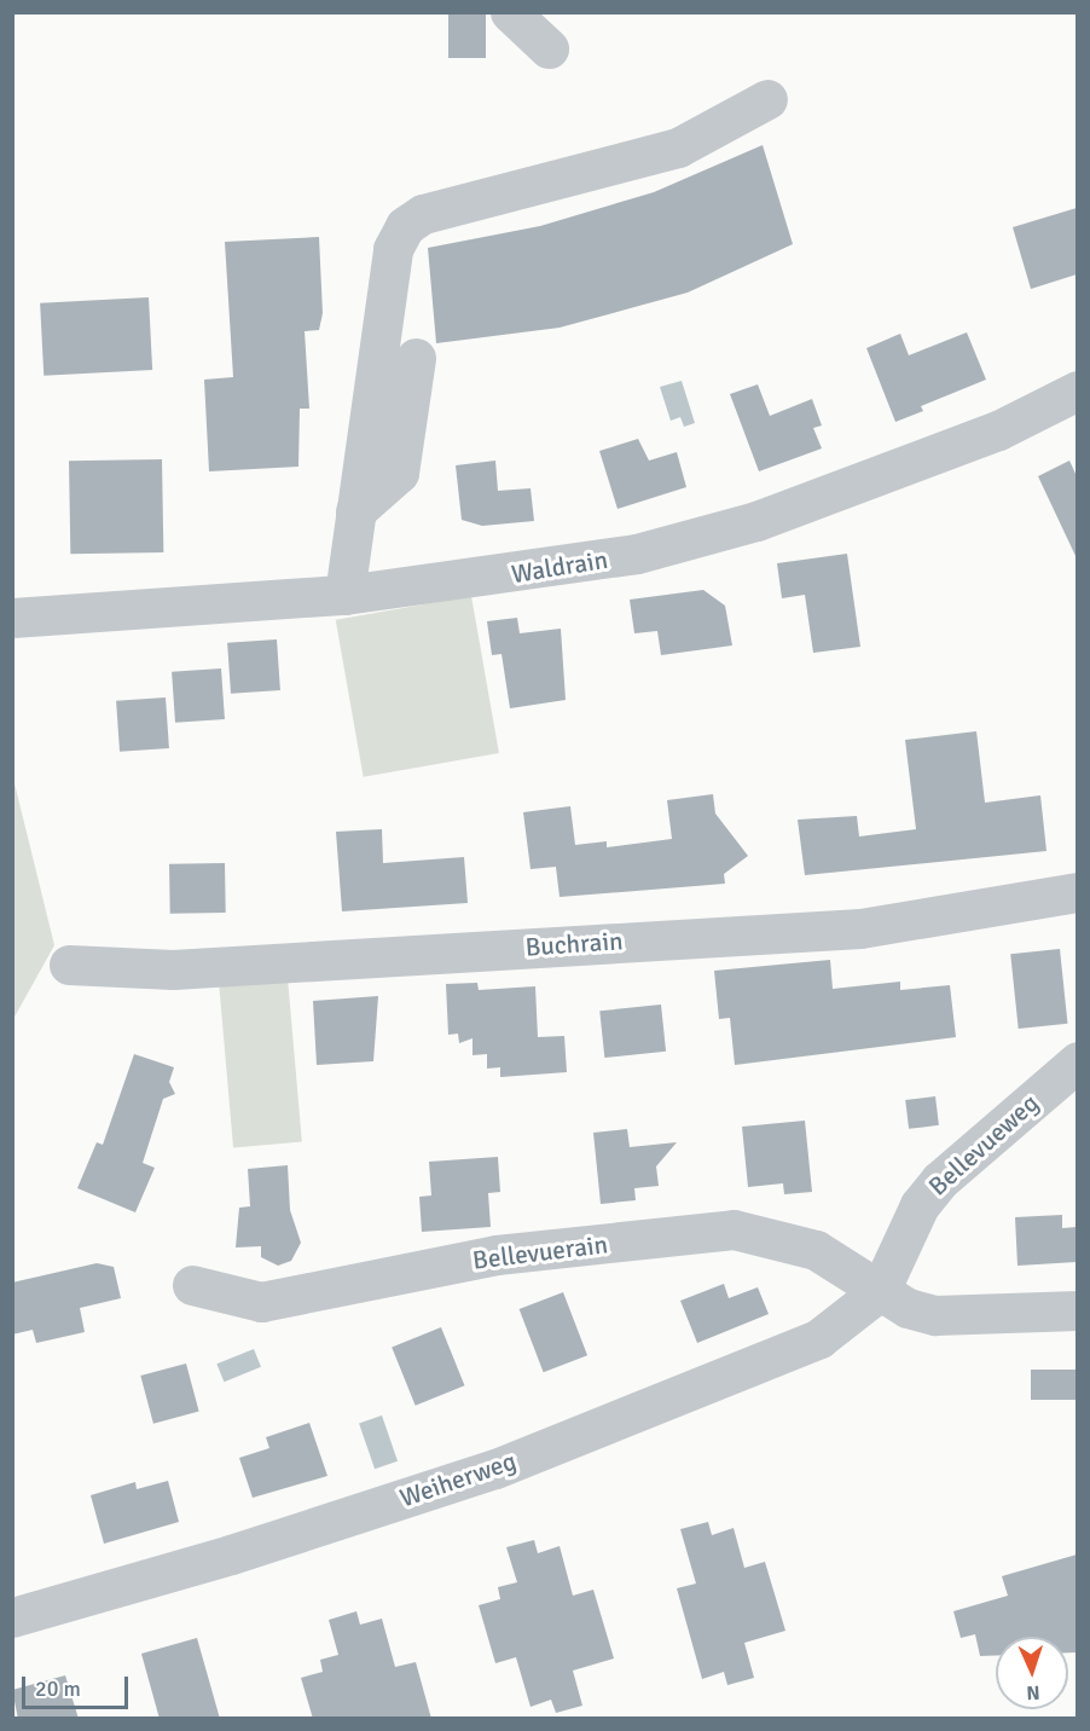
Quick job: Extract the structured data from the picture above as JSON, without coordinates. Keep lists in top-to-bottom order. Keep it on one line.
{"streets":{"street":["Waldrain","Buchrain","Bellevueweg","Bellevuerain","Weiherweg"]},"crossings":[["Bellevueweg","Bellevuerain"],["Bellevueweg","Weiherweg"],["Bellevuerain","Weiherweg"]],"scale_bar":"20 m","north":"bottom"}
